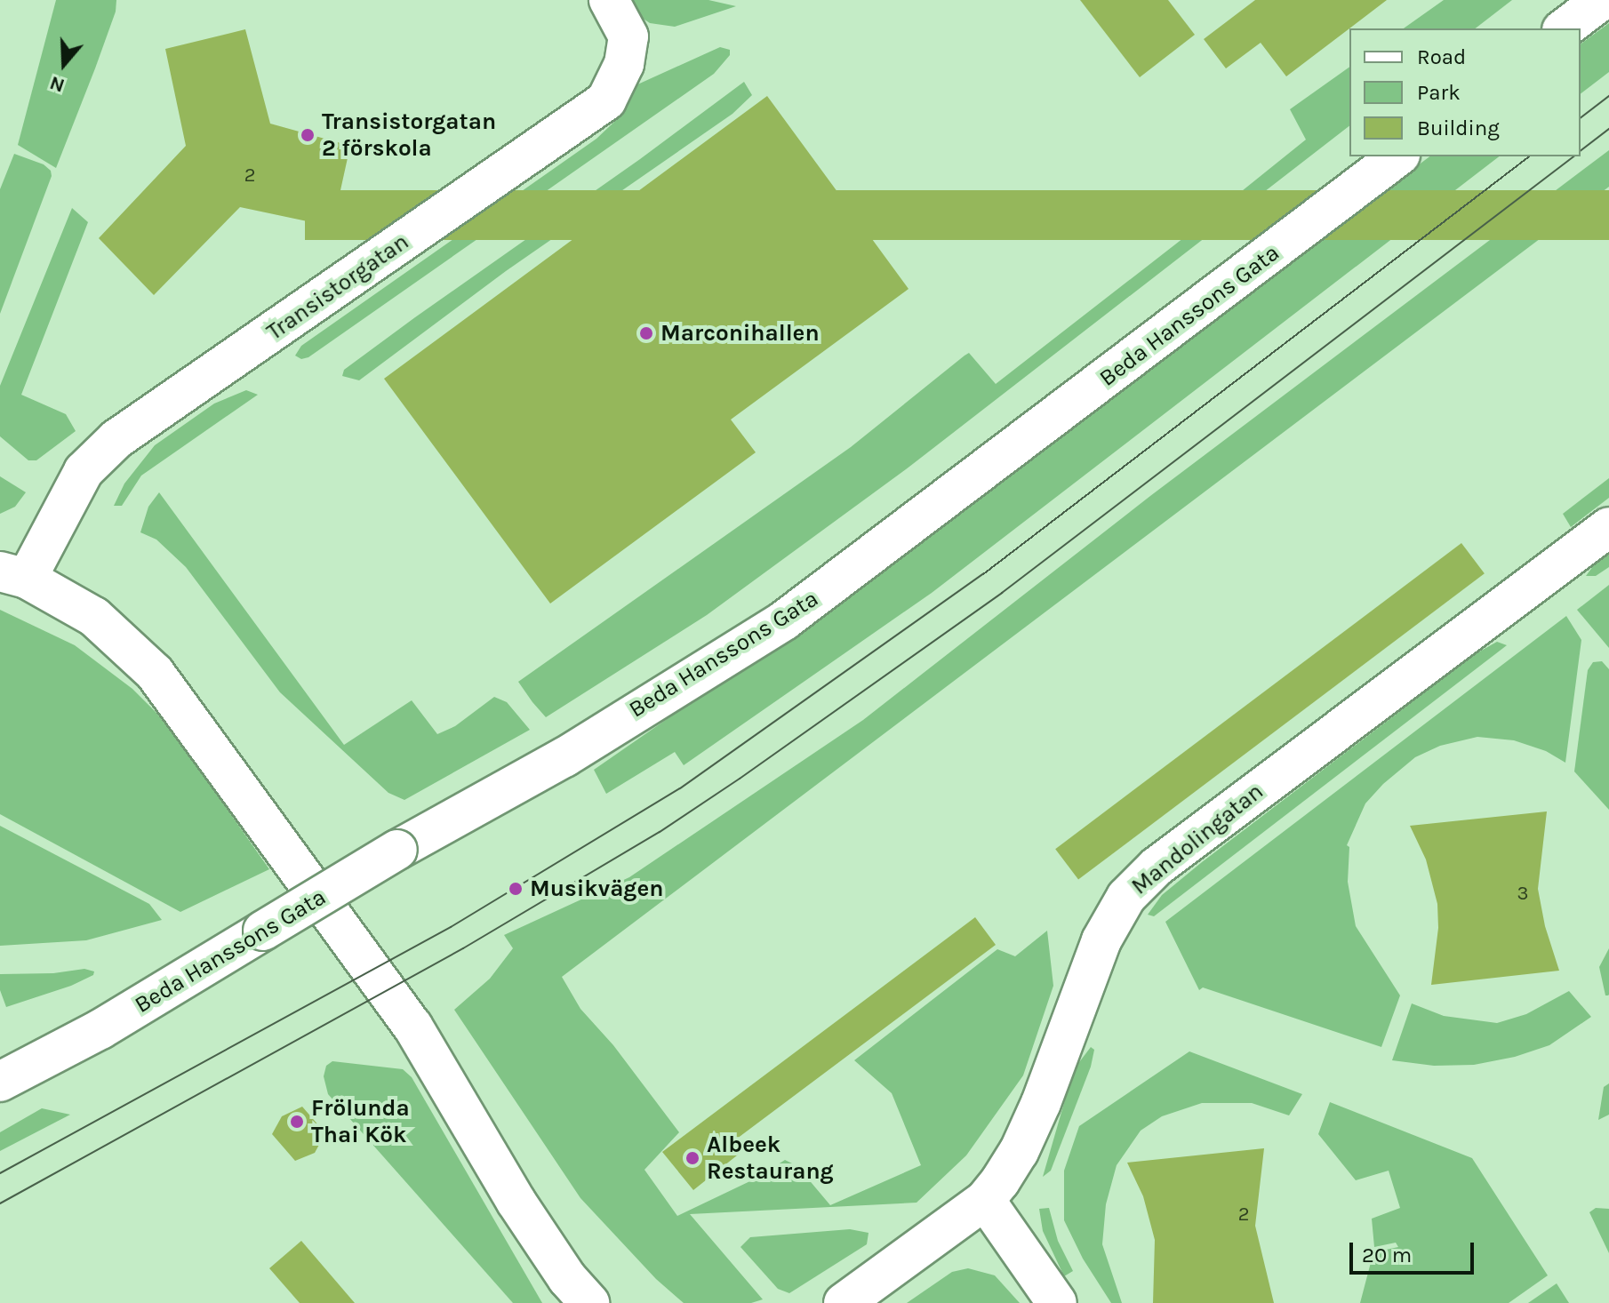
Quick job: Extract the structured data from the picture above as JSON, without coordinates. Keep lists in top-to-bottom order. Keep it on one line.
{"streets":{"street":["Transistorgatan","Beda Hanssons Gata","Mandolingatan"]},"places":["Transistorgatan 2 förskola","Marconihallen","Musikvägen","Frölunda Thai Kök","Albeek Restaurang"],"house_numbers":["2","3","2"],"legend":["Road","Park","Building"],"scale_bar":"20 m","north":"bottom"}
